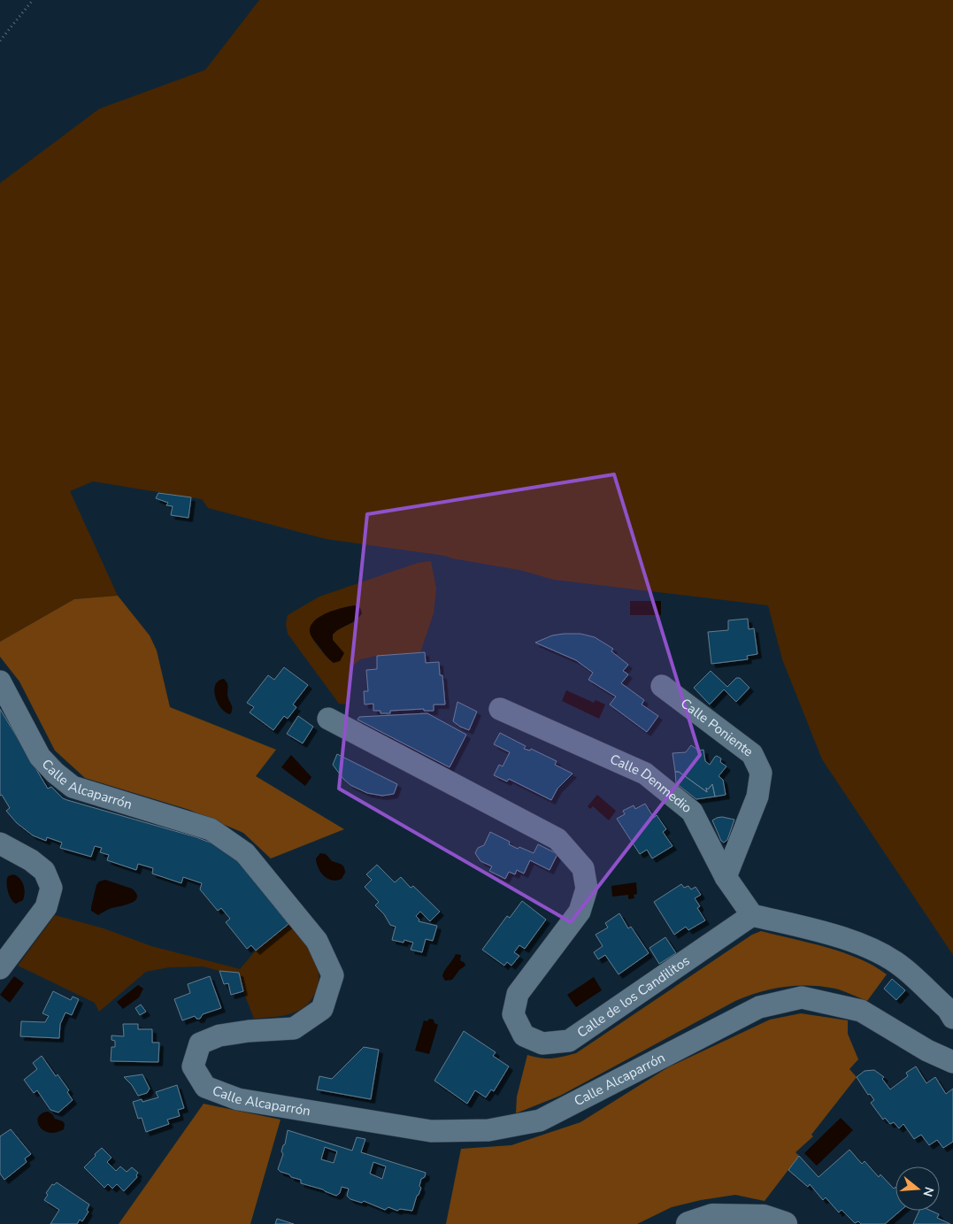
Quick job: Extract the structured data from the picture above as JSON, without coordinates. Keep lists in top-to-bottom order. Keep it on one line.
{"streets":{"street":["Calle Poniente","Calle Alcaparrón","Calle Denmedio","Calle de los Candilitos"]},"crossings":[["Calle Poniente","Calle Denmedio"],["Calle Denmedio","Calle de los Candilitos"]],"north":"right"}
